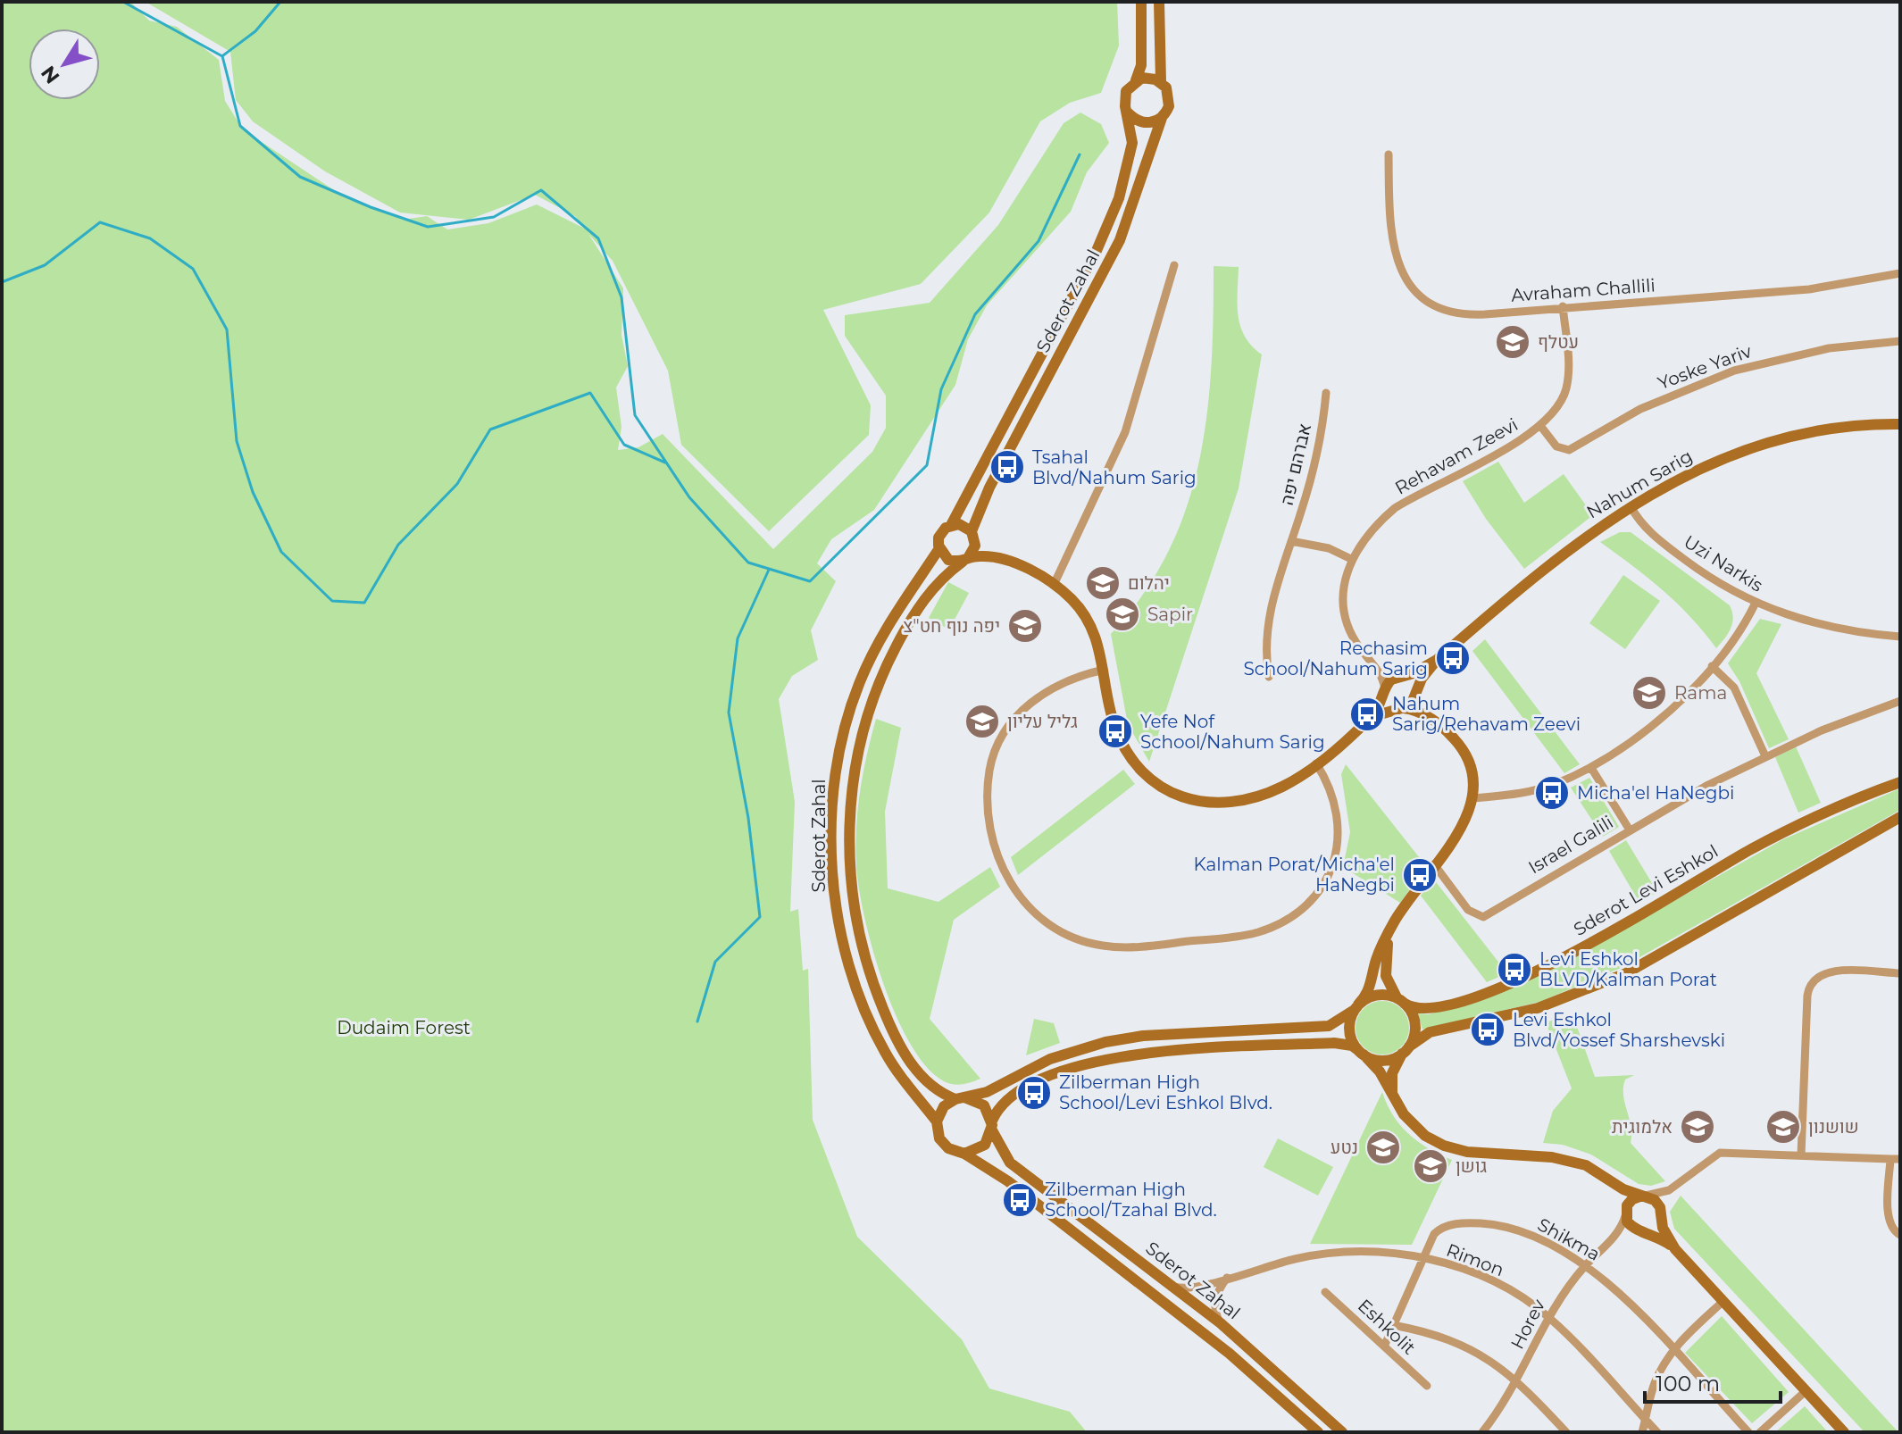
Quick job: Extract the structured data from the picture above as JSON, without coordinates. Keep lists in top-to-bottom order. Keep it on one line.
{"streets":{"street":["Avraham Challili","Sderot Zahal","Yoske Yariv","Rehavam Zeevi","אברהם יפה","Nahum Sarig","Uzi Narkis","Israel Galili","Sderot Levi Eshkol","Shikma","Rimon","Horev","Eshkolit"]},"crossings":[["Avraham Challili","Rehavam Zeevi"],["Sderot Zahal","Rimon"],["Yoske Yariv","Rehavam Zeevi"],["Rehavam Zeevi","Nahum Sarig"],["Nahum Sarig","Uzi Narkis"],["Shikma","Rimon"],["Shikma","Horev"],["Shikma","Eshkolit"],["Rimon","Horev"]],"parks":["Dudaim Forest"],"places":{"school or university":["עטלף","יהלום","Sapir","יפה נוף חט\"צ","Rama","גליל עליון","אלמוגית","שושנון","נטע","גושן"],"bus stop":["Tsahal Blvd/Nahum Sarig","Rechasim School/Nahum Sarig","Nahum Sarig/Rehavam Zeevi","Yefe Nof School/Nahum Sarig","Micha'el HaNegbi","Kalman Porat/Micha'el HaNegbi","Levi Eshkol BLVD/Kalman Porat","Levi Eshkol Blvd/Yossef Sharshevski","Zilberman High School/Levi Eshkol Blvd.","Zilberman High School/Tzahal Blvd."]},"scale_bar":"100 m","north":"bottom left"}
